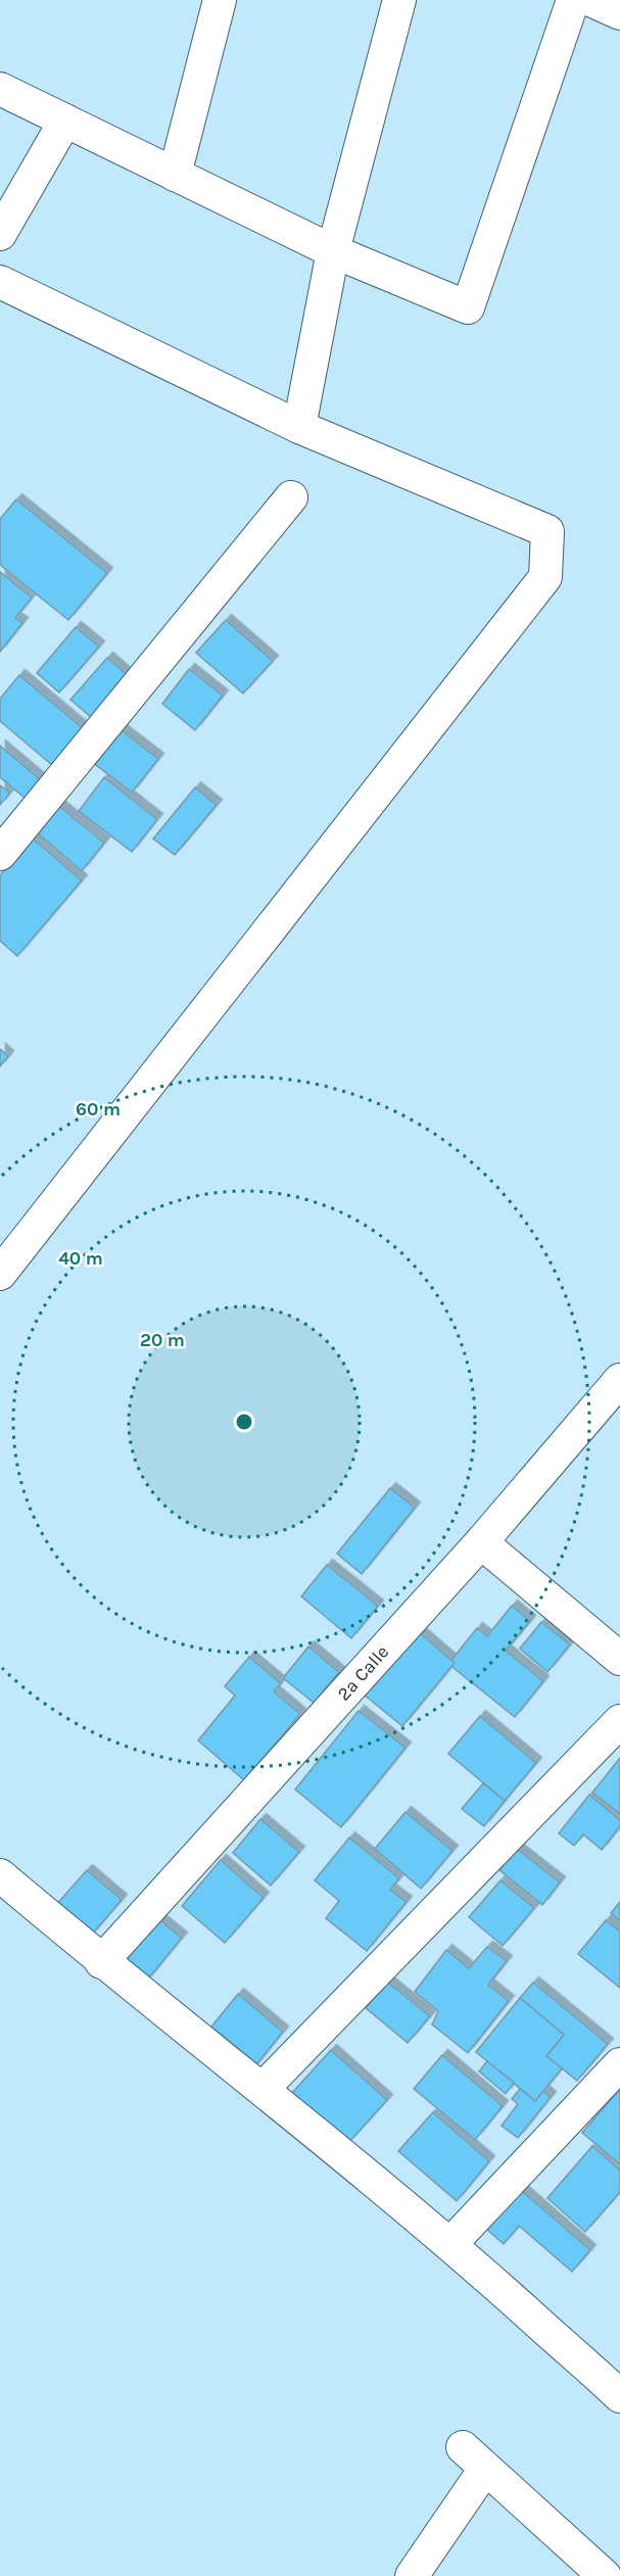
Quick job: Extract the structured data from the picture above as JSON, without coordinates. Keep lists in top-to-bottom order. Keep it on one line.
{"streets":{"street":["2a Calle"]},"rings":["60 m","40 m","20 m"]}
